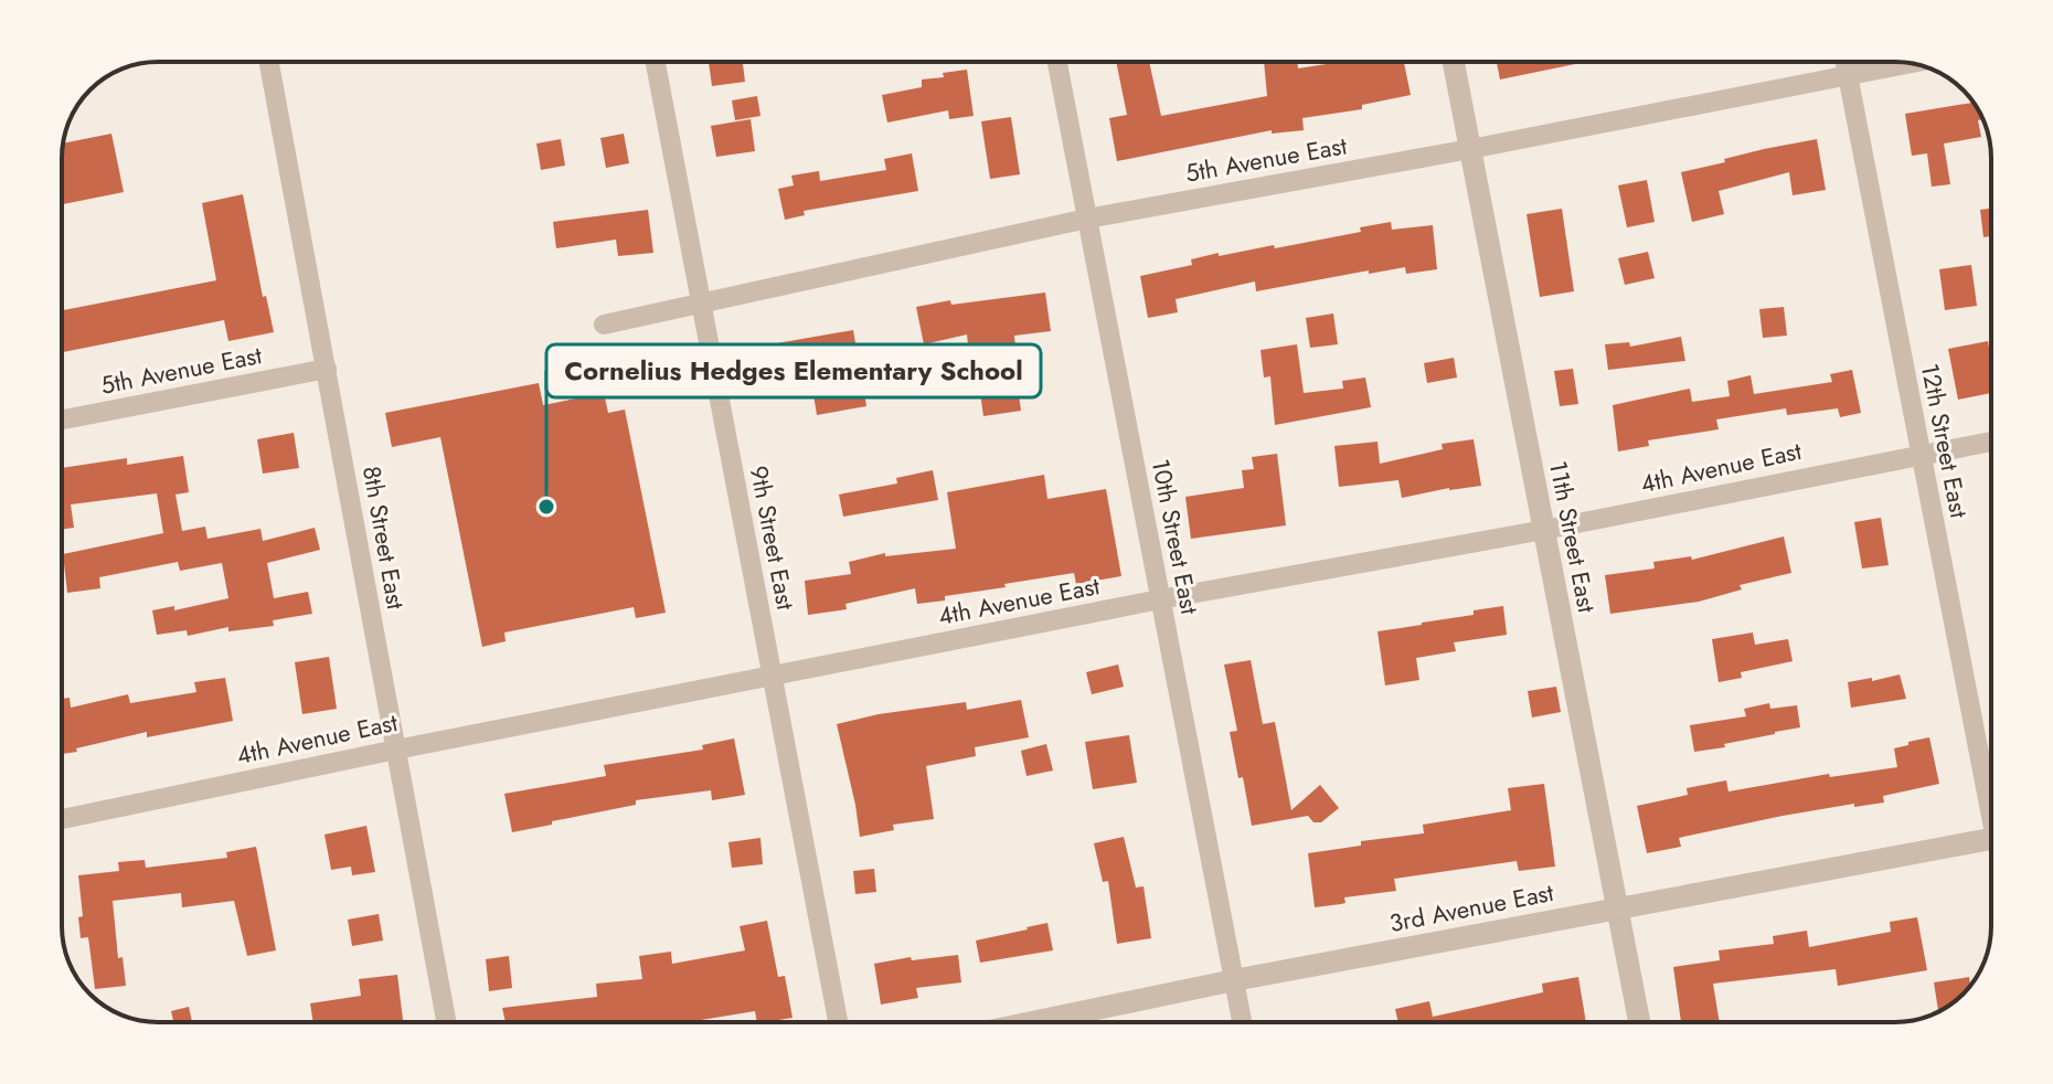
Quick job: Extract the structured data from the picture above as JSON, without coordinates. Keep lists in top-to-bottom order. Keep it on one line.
{"streets":{"street":["5th Avenue East","12th Street East","4th Avenue East","10th Street East","11th Street East","8th Street East","9th Street East","3rd Avenue East"]},"crossings":[["5th Avenue East","12th Street East"],["5th Avenue East","10th Street East"],["5th Avenue East","11th Street East"],["5th Avenue East","8th Street East"],["5th Avenue East","9th Street East"],["12th Street East","4th Avenue East"],["4th Avenue East","10th Street East"],["4th Avenue East","11th Street East"],["4th Avenue East","8th Street East"],["4th Avenue East","9th Street East"],["10th Street East","3rd Avenue East"],["11th Street East","3rd Avenue East"]],"places":["Cornelius Hedges Elementary School"]}
